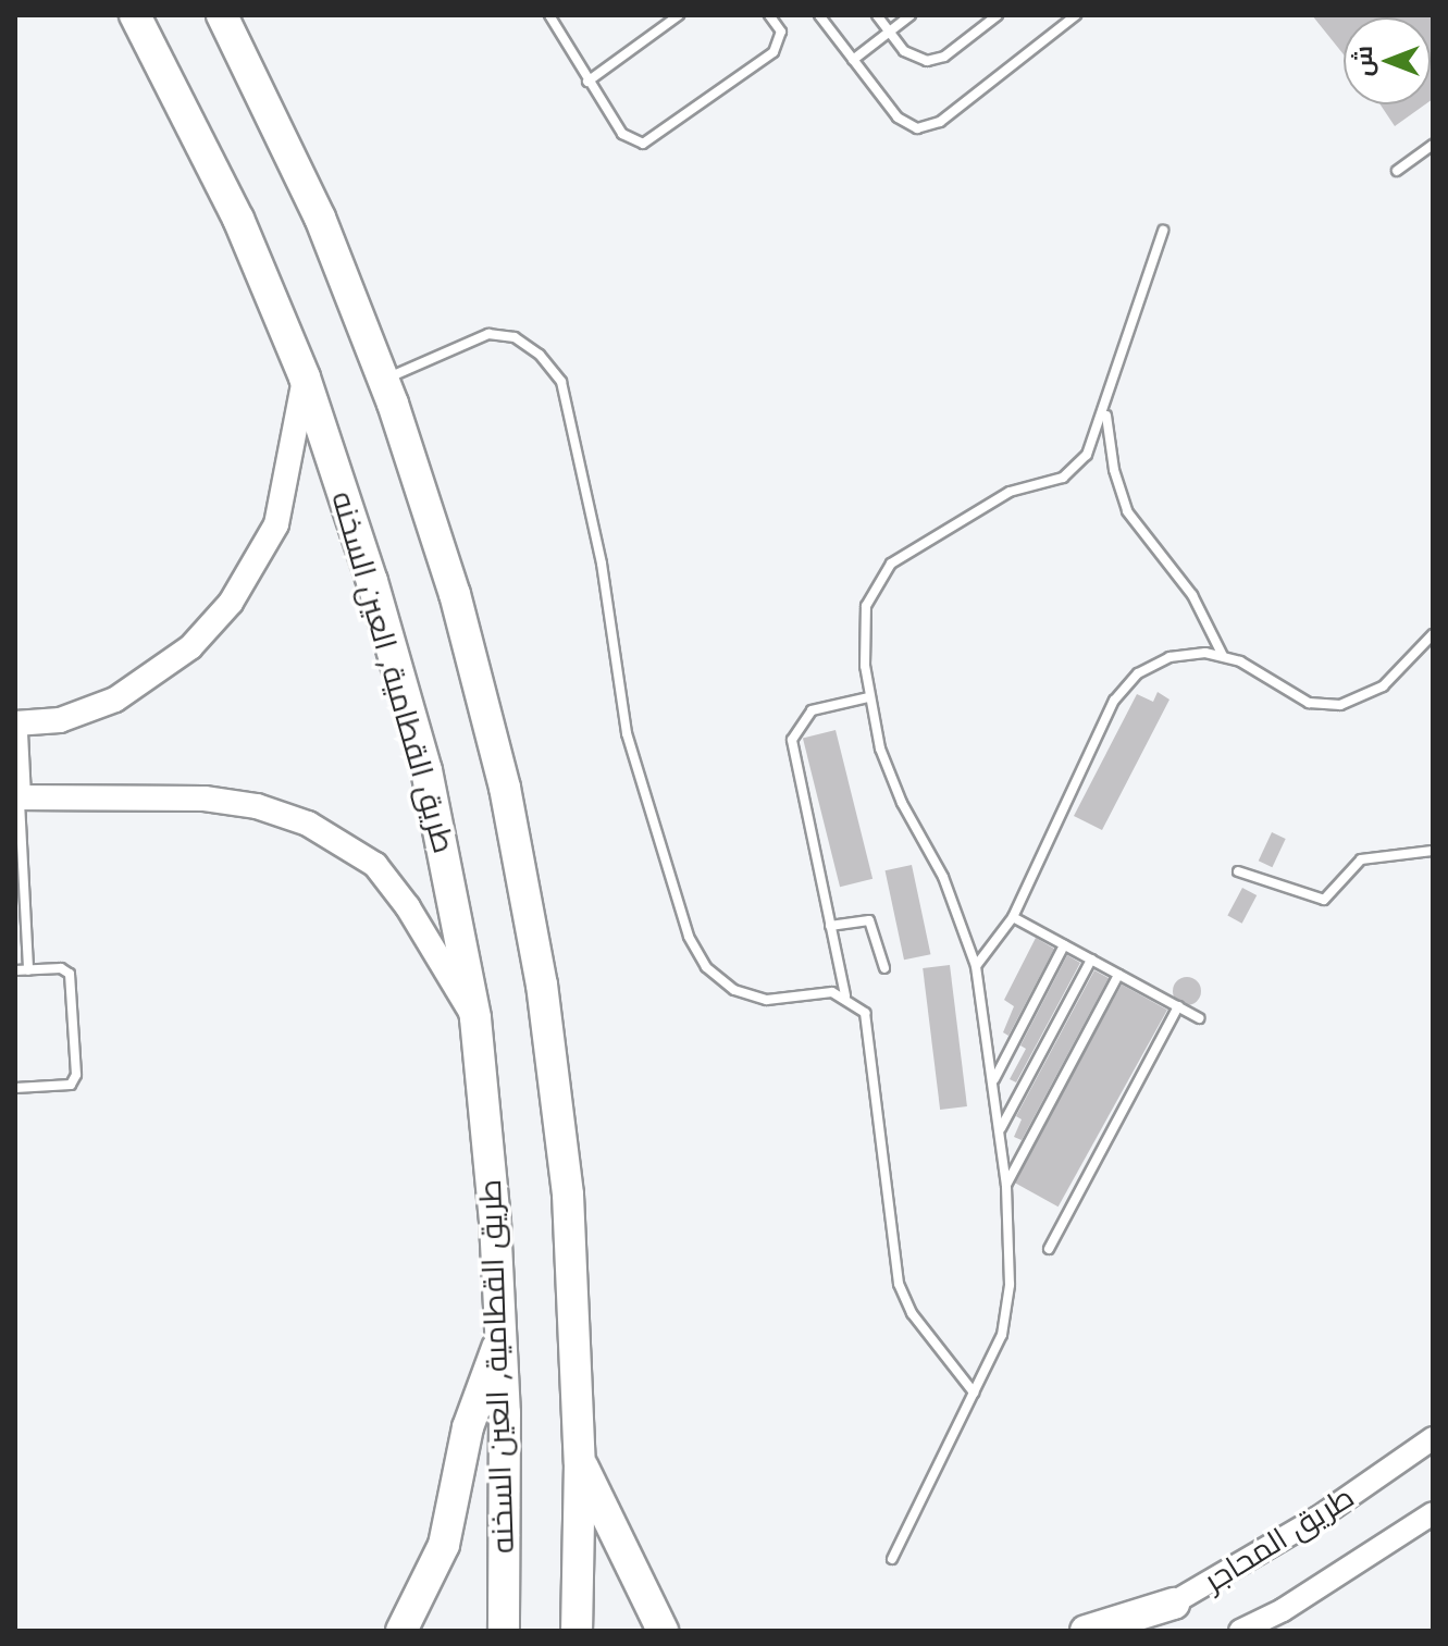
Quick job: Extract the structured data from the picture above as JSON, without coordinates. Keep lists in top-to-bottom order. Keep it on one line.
{"streets":{"highway":["طريق القطامية, العين السخنه"],"street":["طريق المحاجر"]},"north":"left"}
